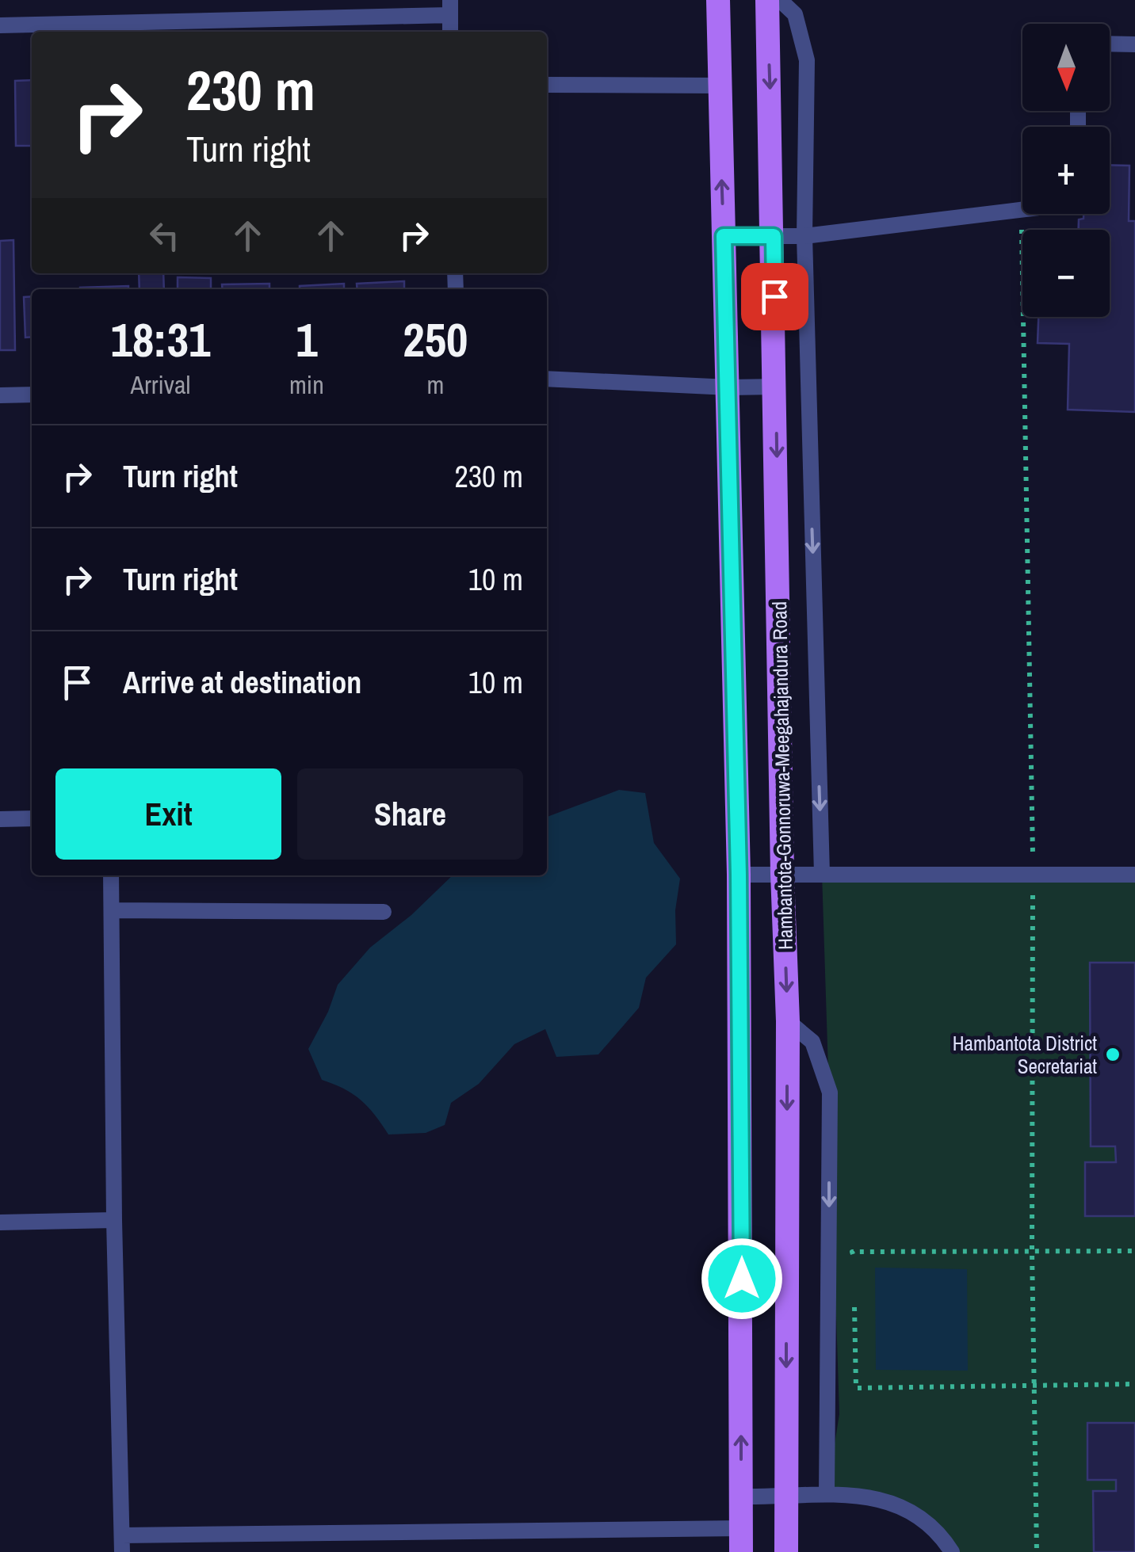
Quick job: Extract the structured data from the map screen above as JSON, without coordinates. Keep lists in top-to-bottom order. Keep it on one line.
{"streets":{"main road":["Hambantota-Gonnoruwa-Meegahajandura Road"]},"places":["Hambantota District Secretariat"],"north":"bottom","page":{"map_buttons":["+","−"],"turn":["230 m","Turn right"],"eta":["18:31","Arrival","1","min","250","m"],"list":[{"name":"Turn right","value":"230 m"},{"name":"Turn right","value":"10 m"},{"name":"Arrive at destination","value":"10 m"}],"buttons":["Exit","Share"]}}
